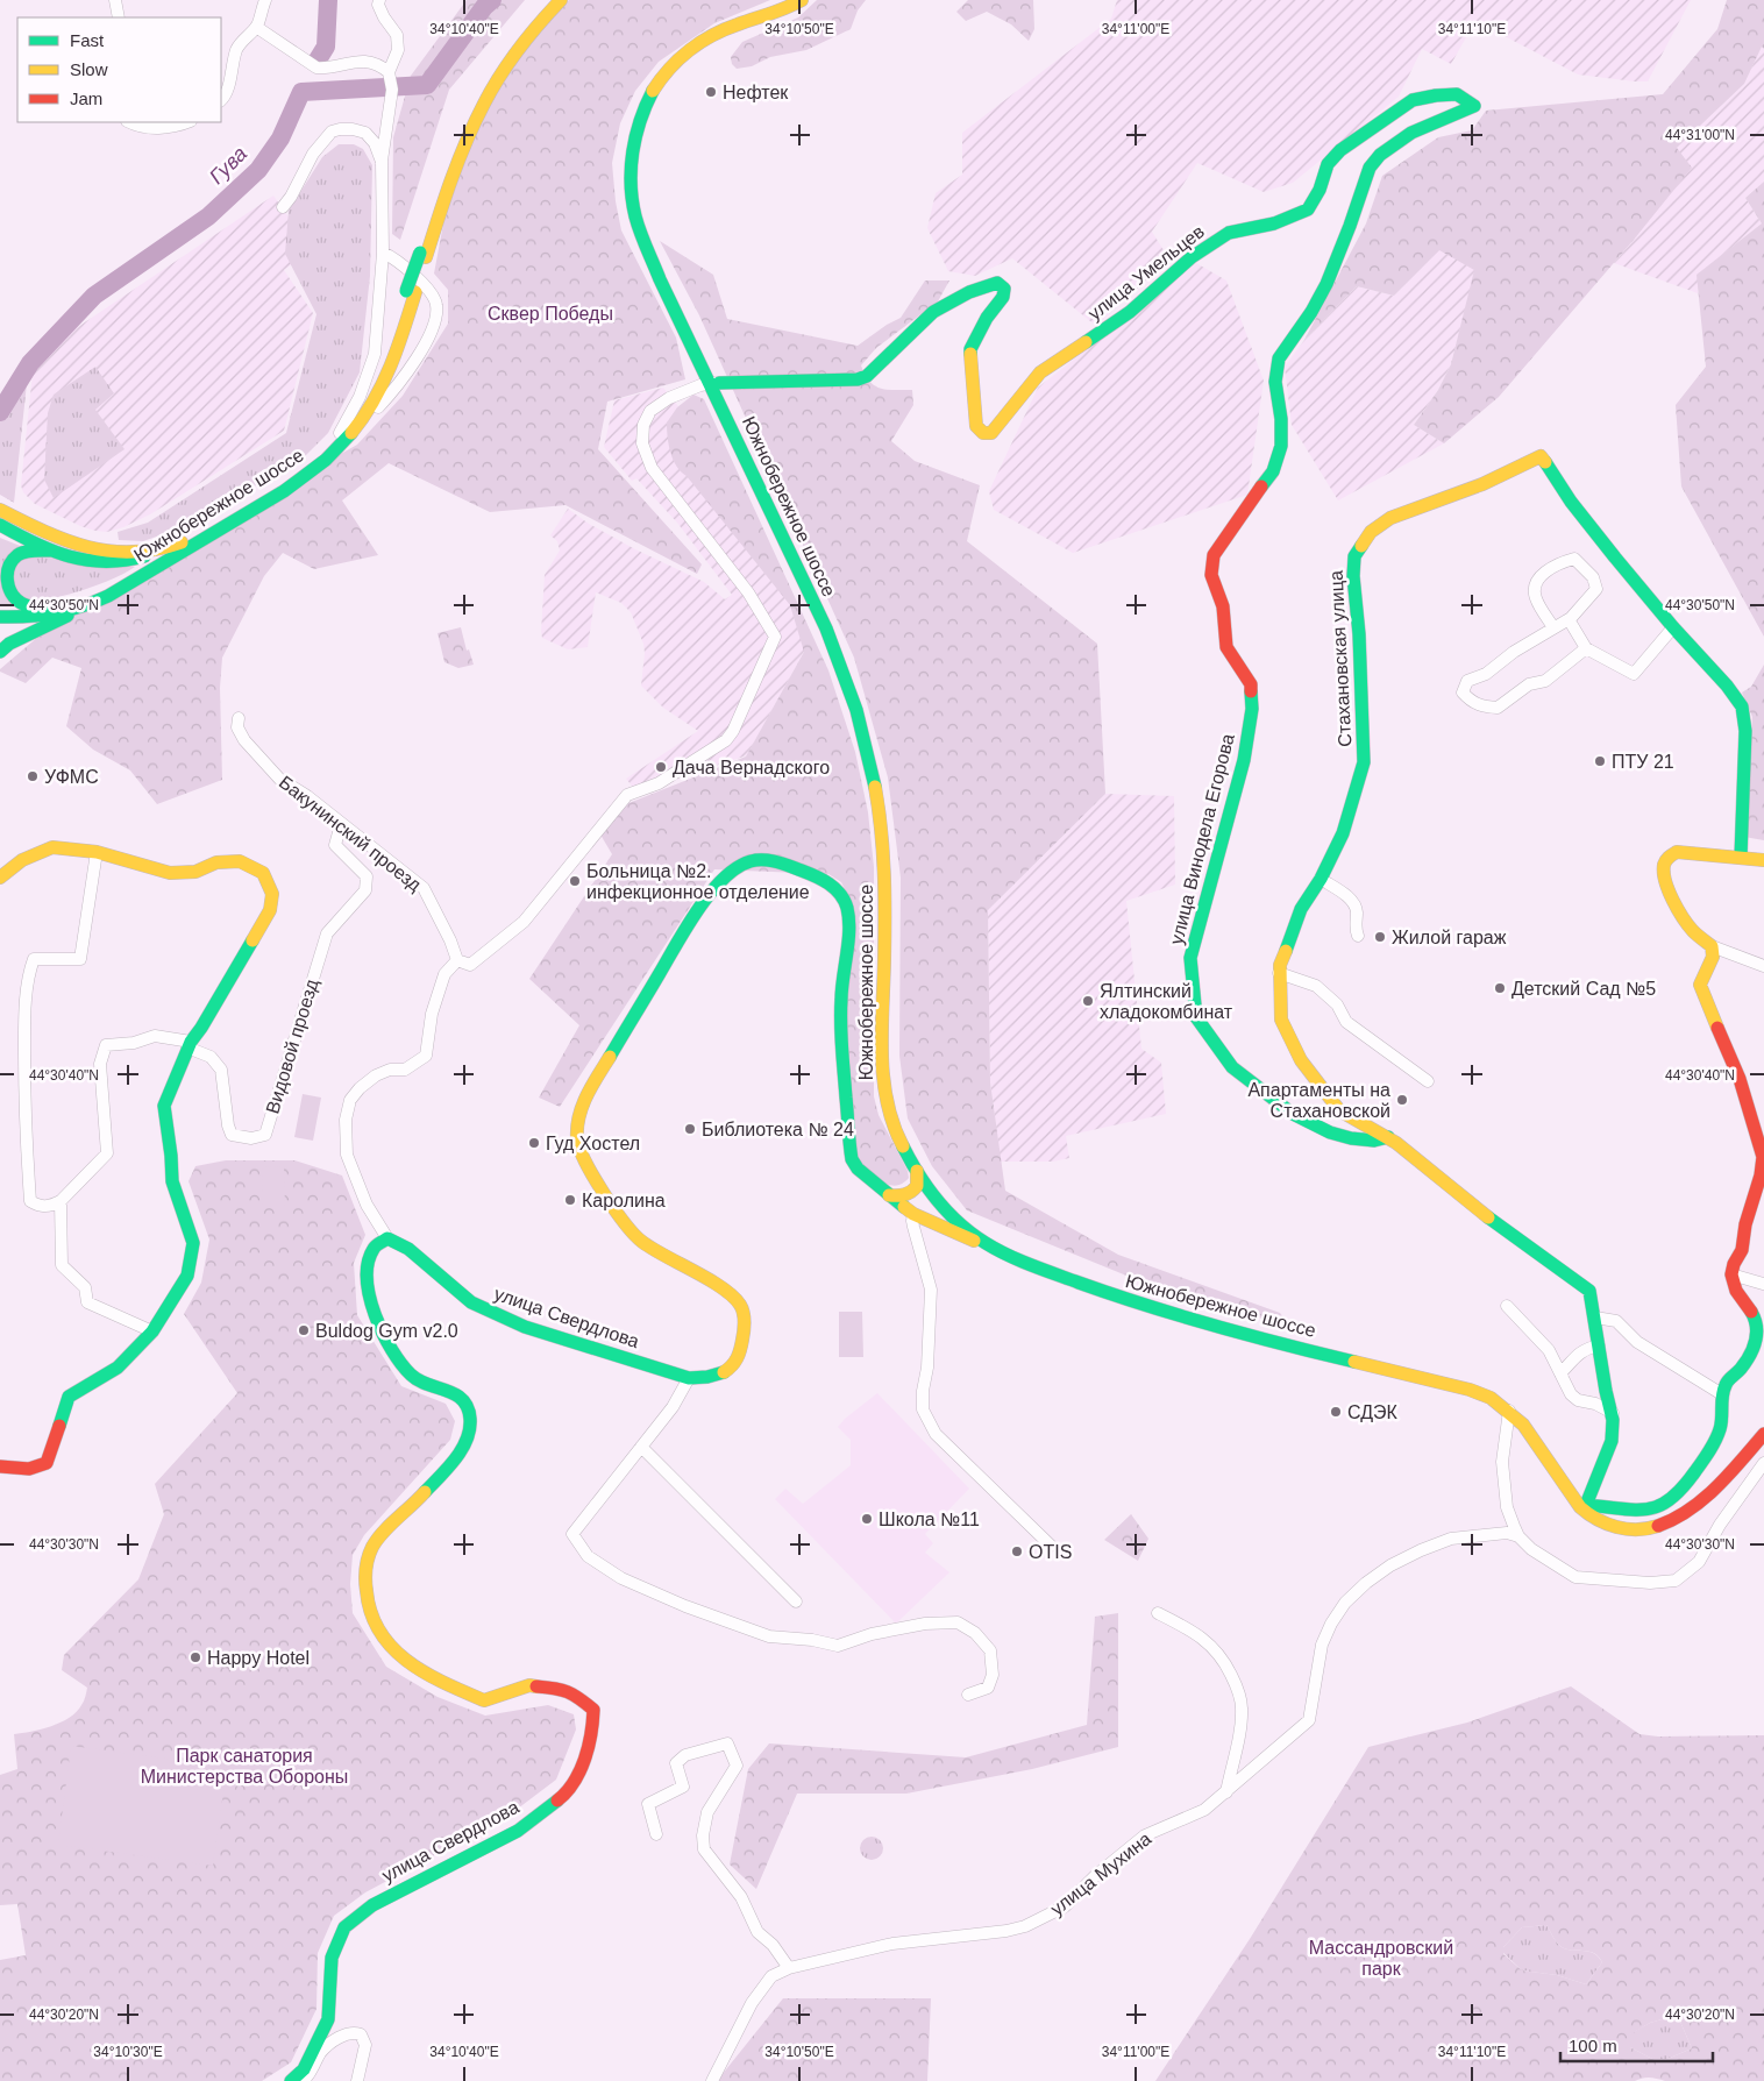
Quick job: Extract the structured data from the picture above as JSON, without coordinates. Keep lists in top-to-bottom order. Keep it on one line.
{"streets":{"main road":["улица Умельцев","Южнобережное шоссе","Стахановская улица","улица Винодела Егорова","улица Свердлова"],"street":["Бакунинский проезд","Видовой проезд","улица Мухина"]},"crossings":[["улица Умельцев","Южнобережное шоссе"],["улица Умельцев","улица Винодела Егорова"],["Южнобережное шоссе","улица Свердлова"],["Стахановская улица","улица Винодела Егорова"],["Бакунинский проезд","Видовой проезд"]],"water":["Гува"],"parks":["Сквер Победы","Парк санатория Министерства Обороны","Массандровский парк"],"places":["Нефтек","ПТУ 21","Дача Вернадского","УФМС","Больница №2. инфекционное отделение","Жилой гараж","Детский Сад №5","Ялтинский хладокомбинат","Апартаменты на Стахановской","Библиотека № 24","Гуд Хостел","Каролина","Buldog Gym v2.0","СДЭК","Школа №11","OTIS","Happy Hotel"],"legend":["Fast","Slow","Jam"],"scale_bar":"100 m","coordinates":["34°10'40\"E","34°10'50\"E","34°11'00\"E","34°11'10\"E","44°31'00\"N","44°30'50\"N","44°30'40\"N","44°30'30\"N","44°30'20\"N","34°10'30\"E"]}
